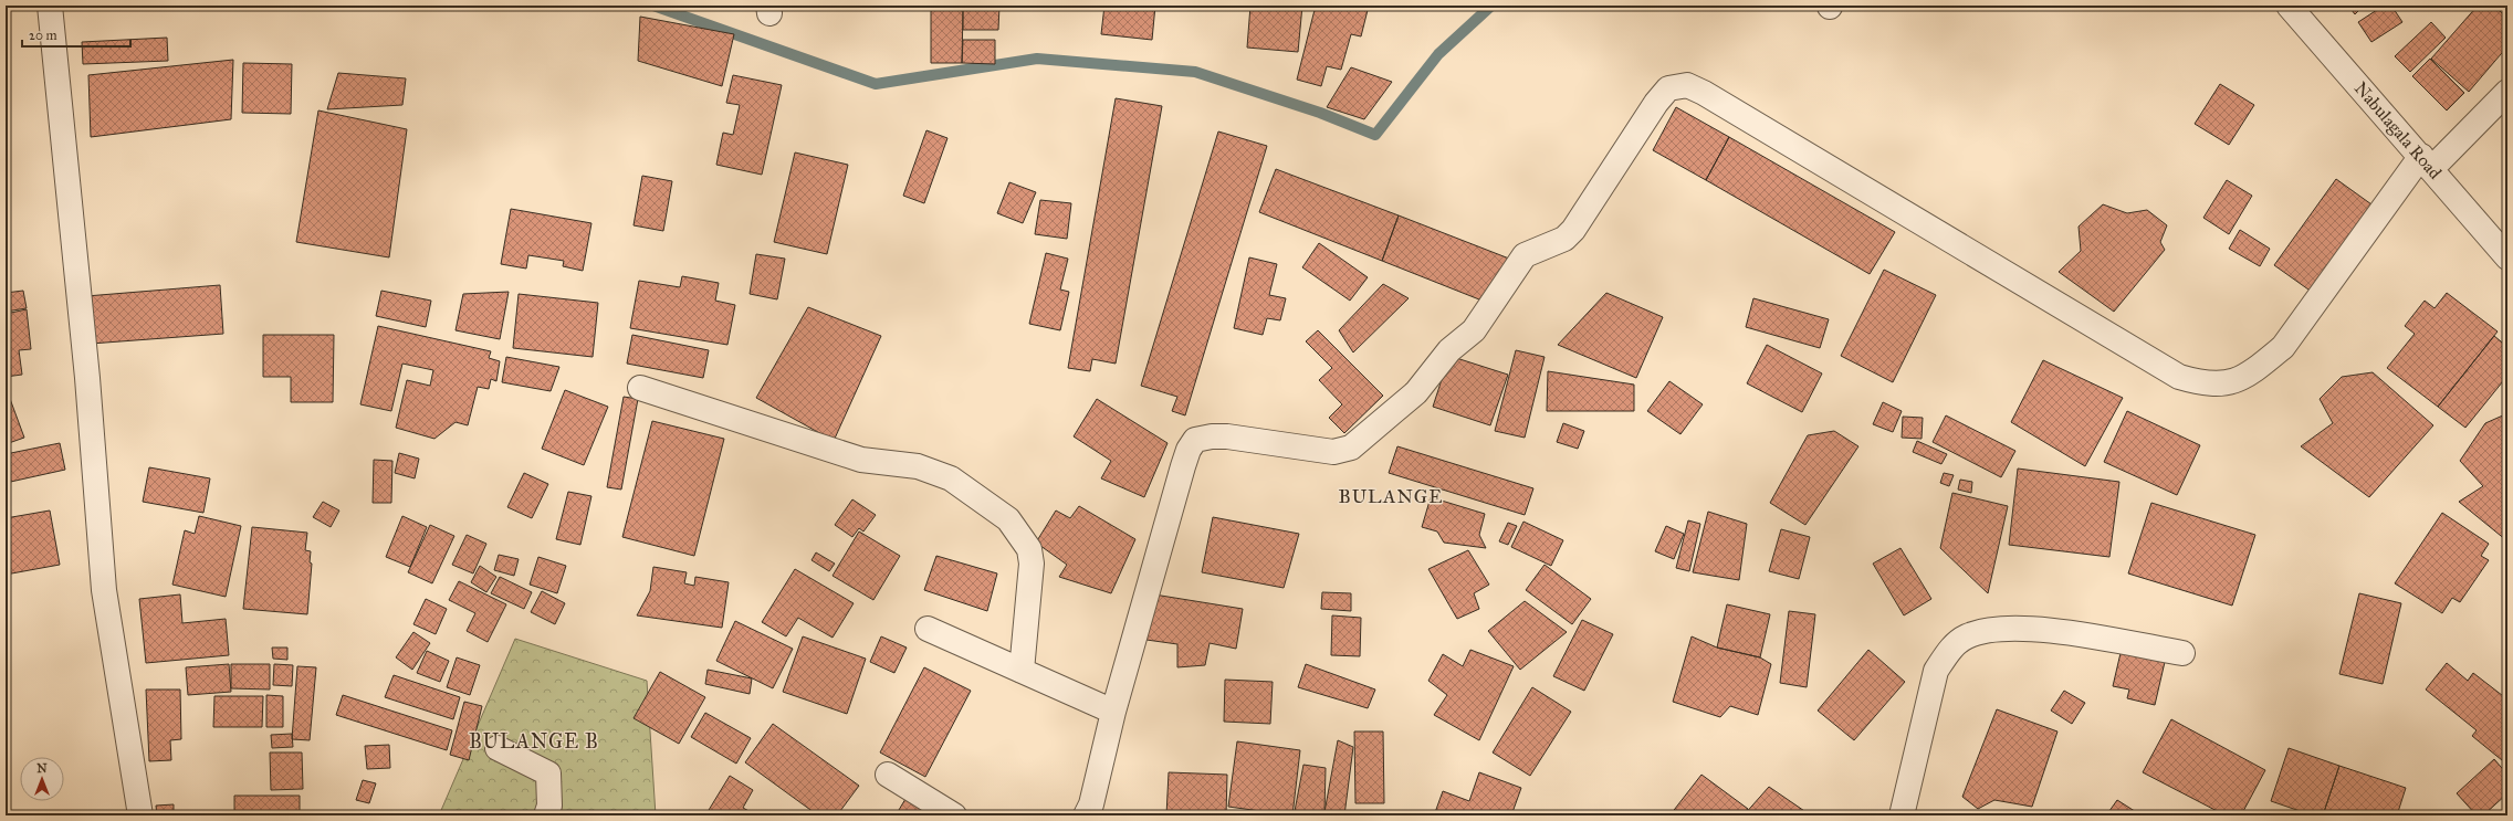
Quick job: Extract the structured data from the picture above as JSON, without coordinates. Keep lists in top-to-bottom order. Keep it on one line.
{"streets":{"street":["Nabulagala Road"]},"districts":["BULANGE","BULANGE B"],"scale_bar":"20 m","north":"top"}
